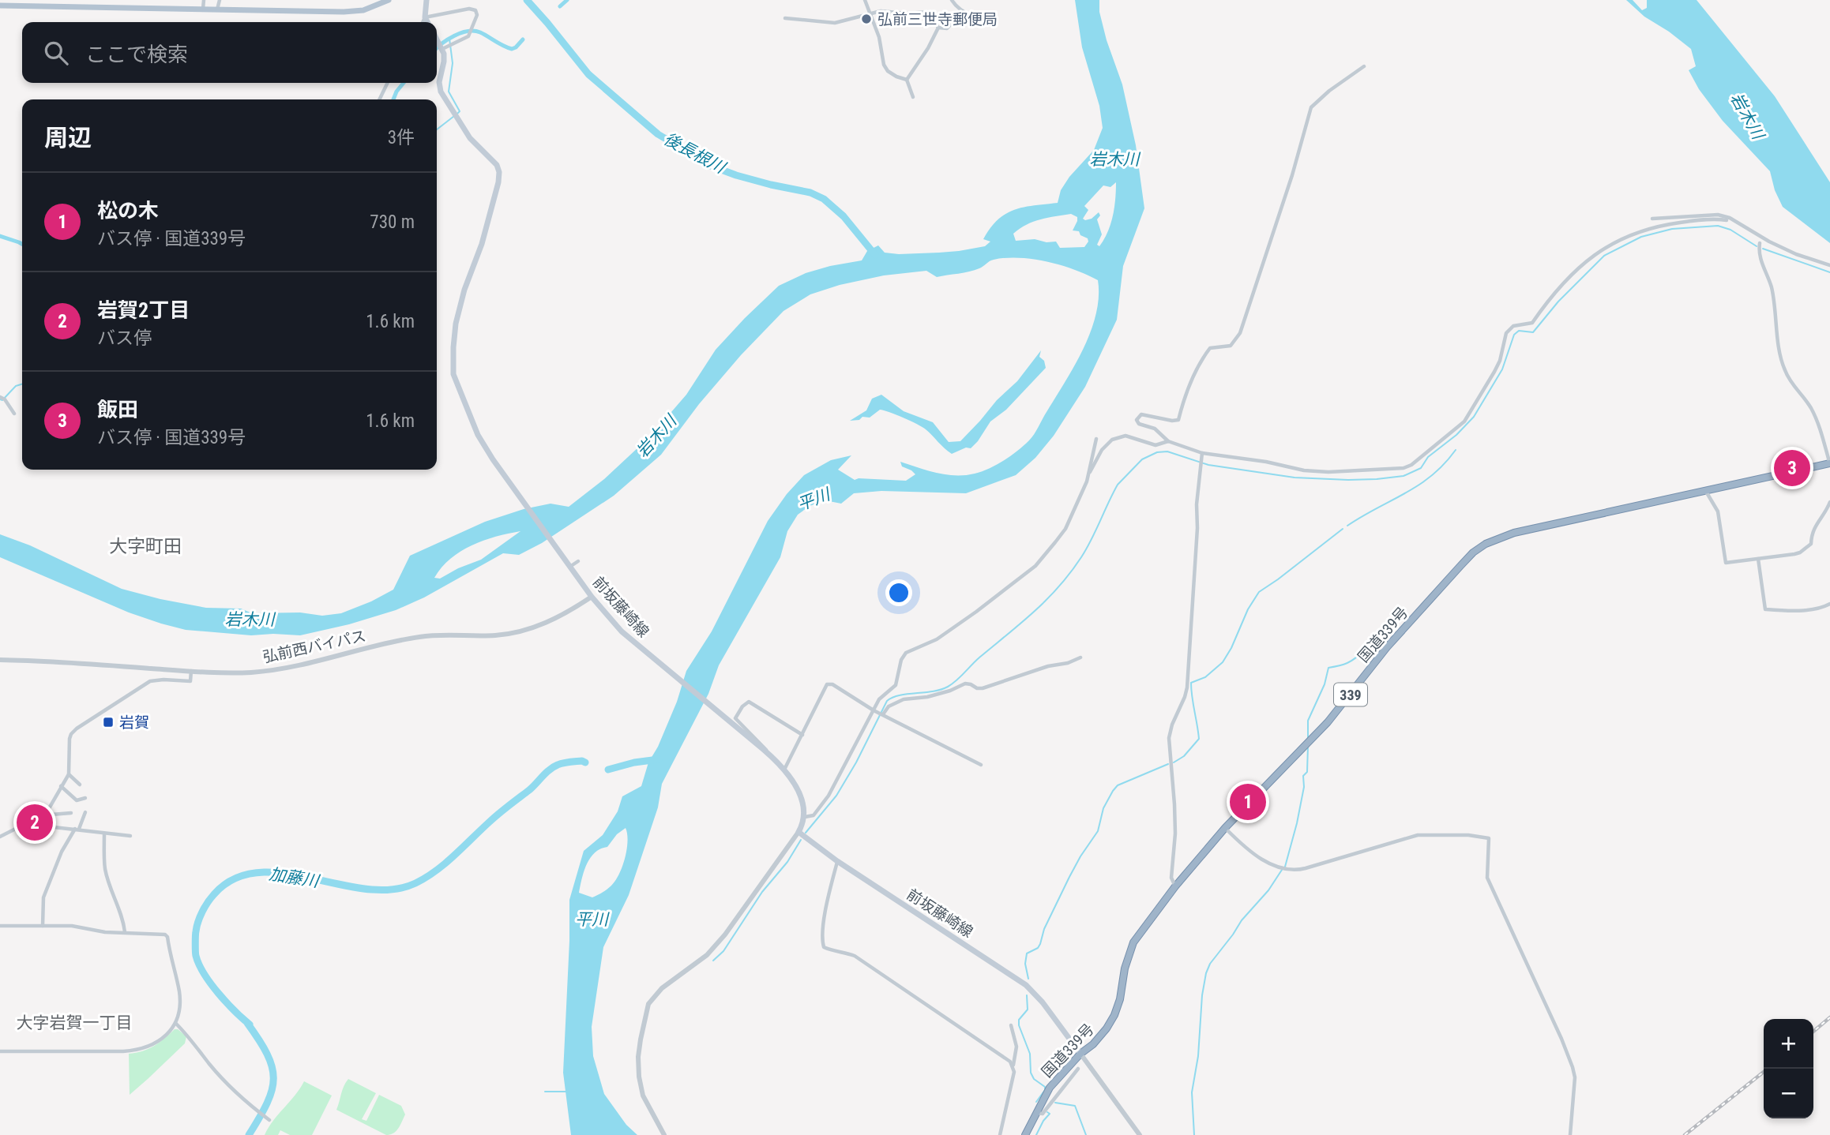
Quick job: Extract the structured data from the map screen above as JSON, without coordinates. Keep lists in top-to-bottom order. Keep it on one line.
{"streets":{"highway":["国道339号","339"],"main road":["前坂藤崎線"],"street":["弘前西バイパス"]},"crossings":[["前坂藤崎線","国道339号"],["前坂藤崎線","弘前西バイパス"]],"districts":["大字町田","大字岩賀一丁目"],"water":["岩木川","後長根川","平川","加藤川"],"places":{"other":["弘前三世寺郵便局"],"transit":["岩賀"]},"page":{"search":"ここで検索","heading":["周辺","3件"],"list":[{"mark":"1","name":"松の木","note":"バス停 · 国道339号","value":"730 m"},{"mark":"2","name":"岩賀2丁目","note":"バス停","value":"1.6 km"},{"mark":"3","name":"飯田","note":"バス停 · 国道339号","value":"1.6 km"}],"pins":["3","1","2"],"map_buttons":["+","−"]}}
